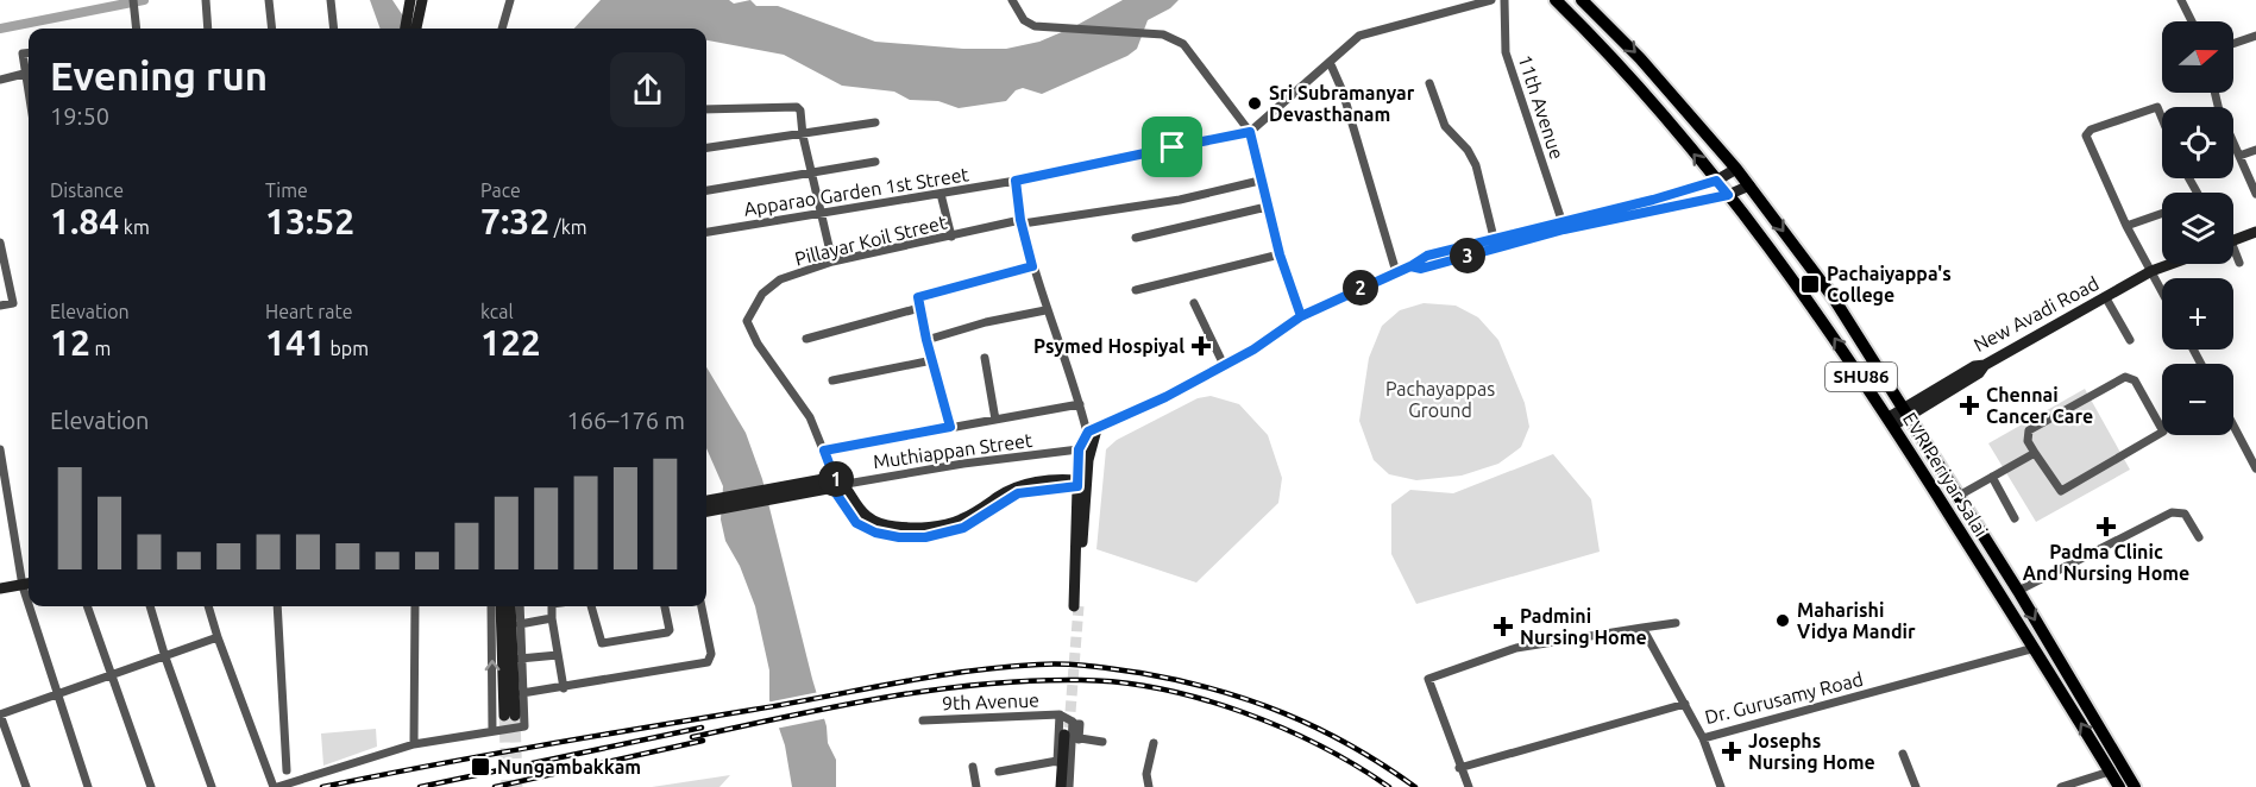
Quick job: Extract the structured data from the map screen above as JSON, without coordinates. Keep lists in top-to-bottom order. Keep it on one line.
{"streets":{"main road":["SHU86","EVR Periyar Salai"],"street":["11th Avenue","Apparao Garden 1st Street","Pillayar Koil Street","New Avadi Road","Muthiappan Street","Dr. Gurusamy Road","9th Avenue"]},"crossings":[["New Avadi Road","EVR Periyar Salai"],["EVR Periyar Salai","Dr. Gurusamy Road"]],"parks":["Pachayappas Ground"],"places":{"other":["Sri Subramanyar Devasthanam","Maharishi Vidya Mandir"],"transit":["Pachaiyappa's College","Nungambakkam"],"health":["Psymed Hospiyal","Chennai Cancer Care","Padma Clinic And Nursing Home","Padmini Nursing Home","Josephs Nursing Home"]},"north":"right","page":{"map_buttons":["+","−"],"heading":["Evening run","19:50"],"stats":[["Distance","1.84 km"],["Time","13:52"],["Pace","7:32 /km"],["Elevation","12 m"],["Heart rate","141 bpm"],["kcal","122"]],"pins":["3","2","1"],"chart":["Elevation","166–176 m"]}}
